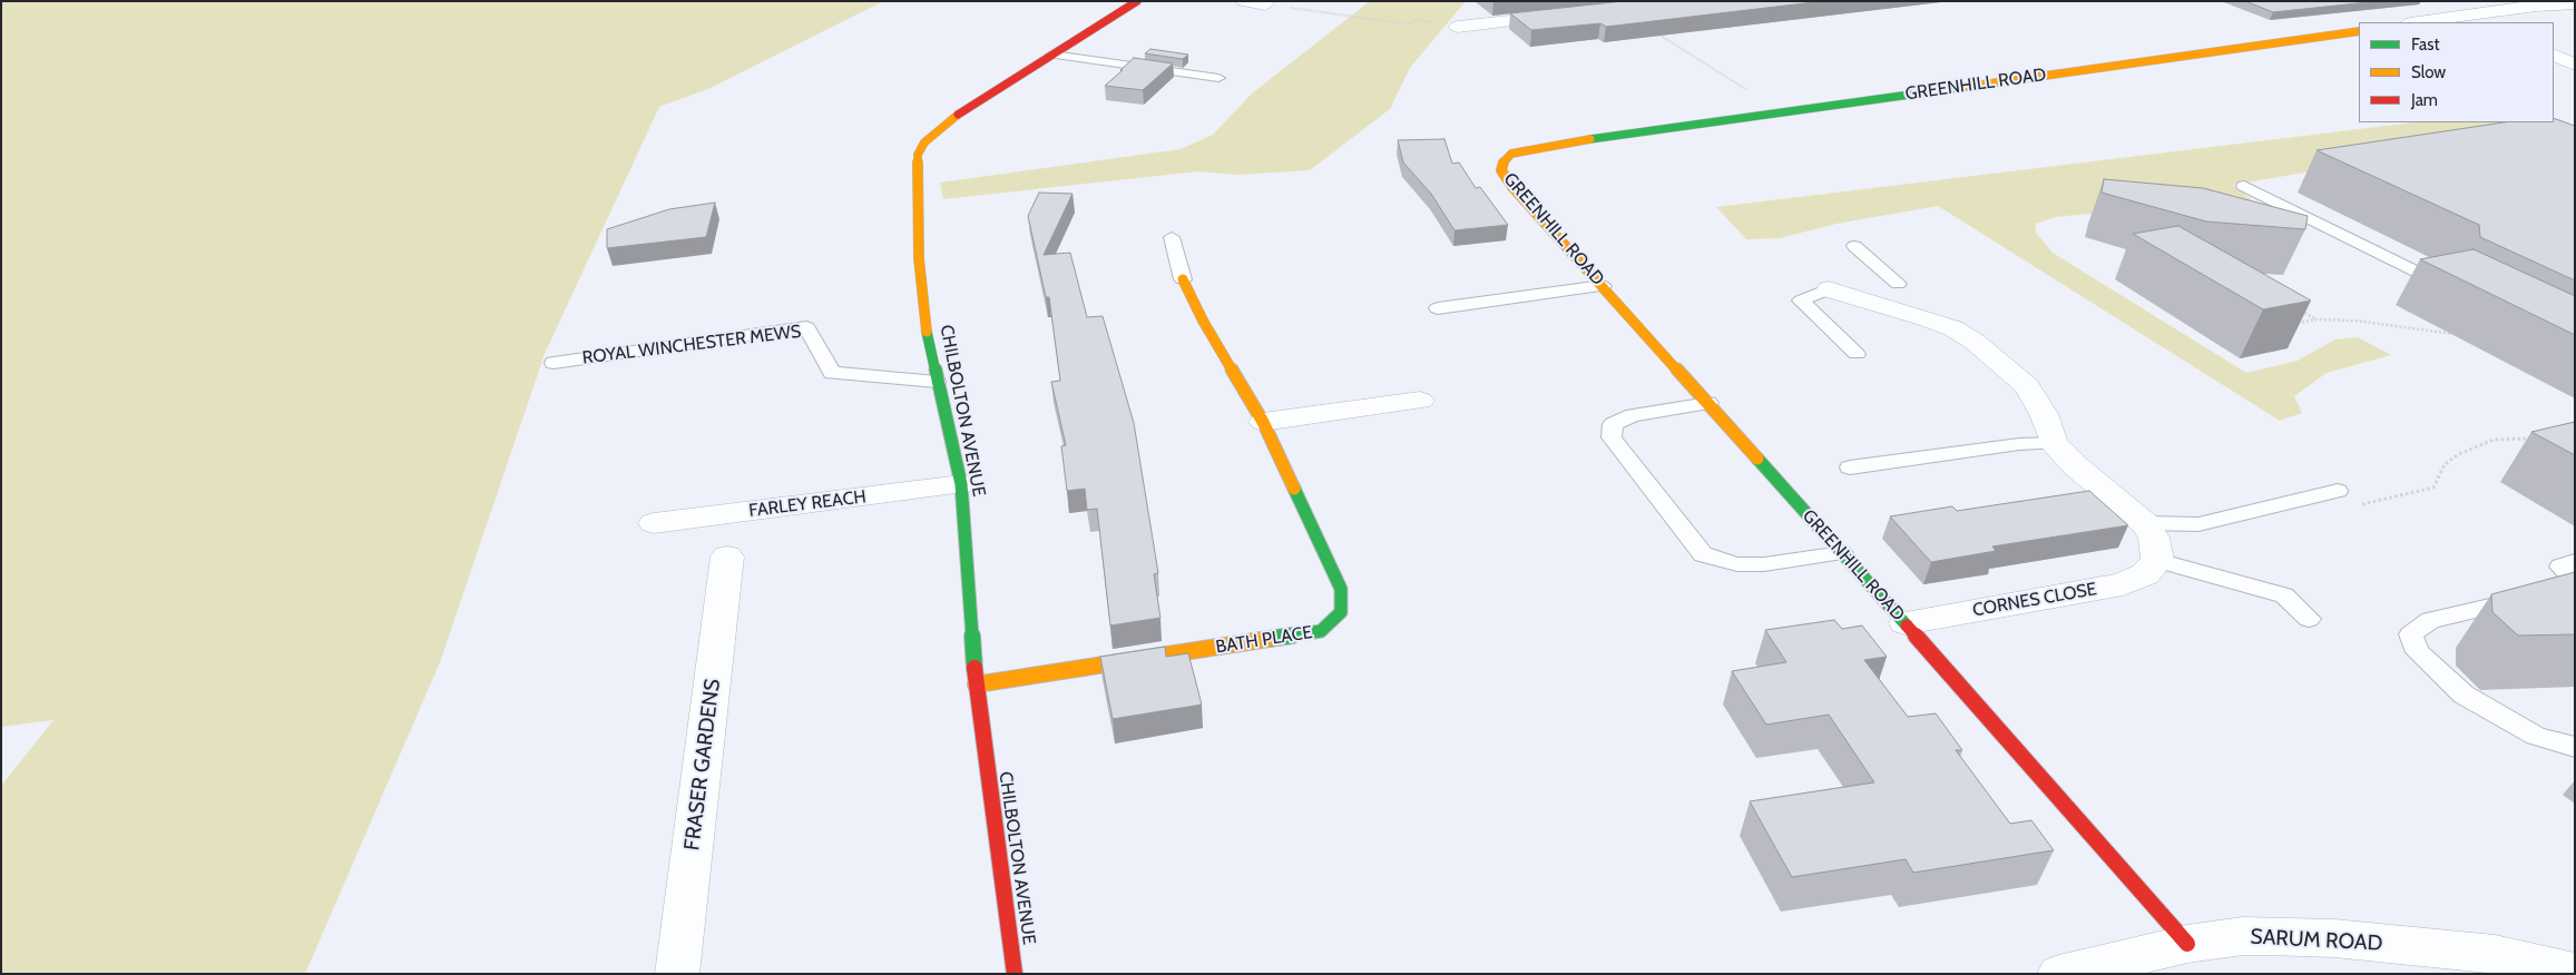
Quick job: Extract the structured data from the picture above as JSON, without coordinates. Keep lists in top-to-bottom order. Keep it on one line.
{"streets":{"street":["GREENHILL ROAD","CHILBOLTON AVENUE","FARLEY REACH","CORNES CLOSE","BATH PLACE","FRASER GARDENS","SARUM ROAD"],"lane":["ROYAL WINCHESTER MEWS"]},"crossings":[["GREENHILL ROAD","CORNES CLOSE"],["GREENHILL ROAD","SARUM ROAD"],["ROYAL WINCHESTER MEWS","CHILBOLTON AVENUE"],["CHILBOLTON AVENUE","FARLEY REACH"],["CHILBOLTON AVENUE","BATH PLACE"]],"legend":["Fast","Slow","Jam"]}
